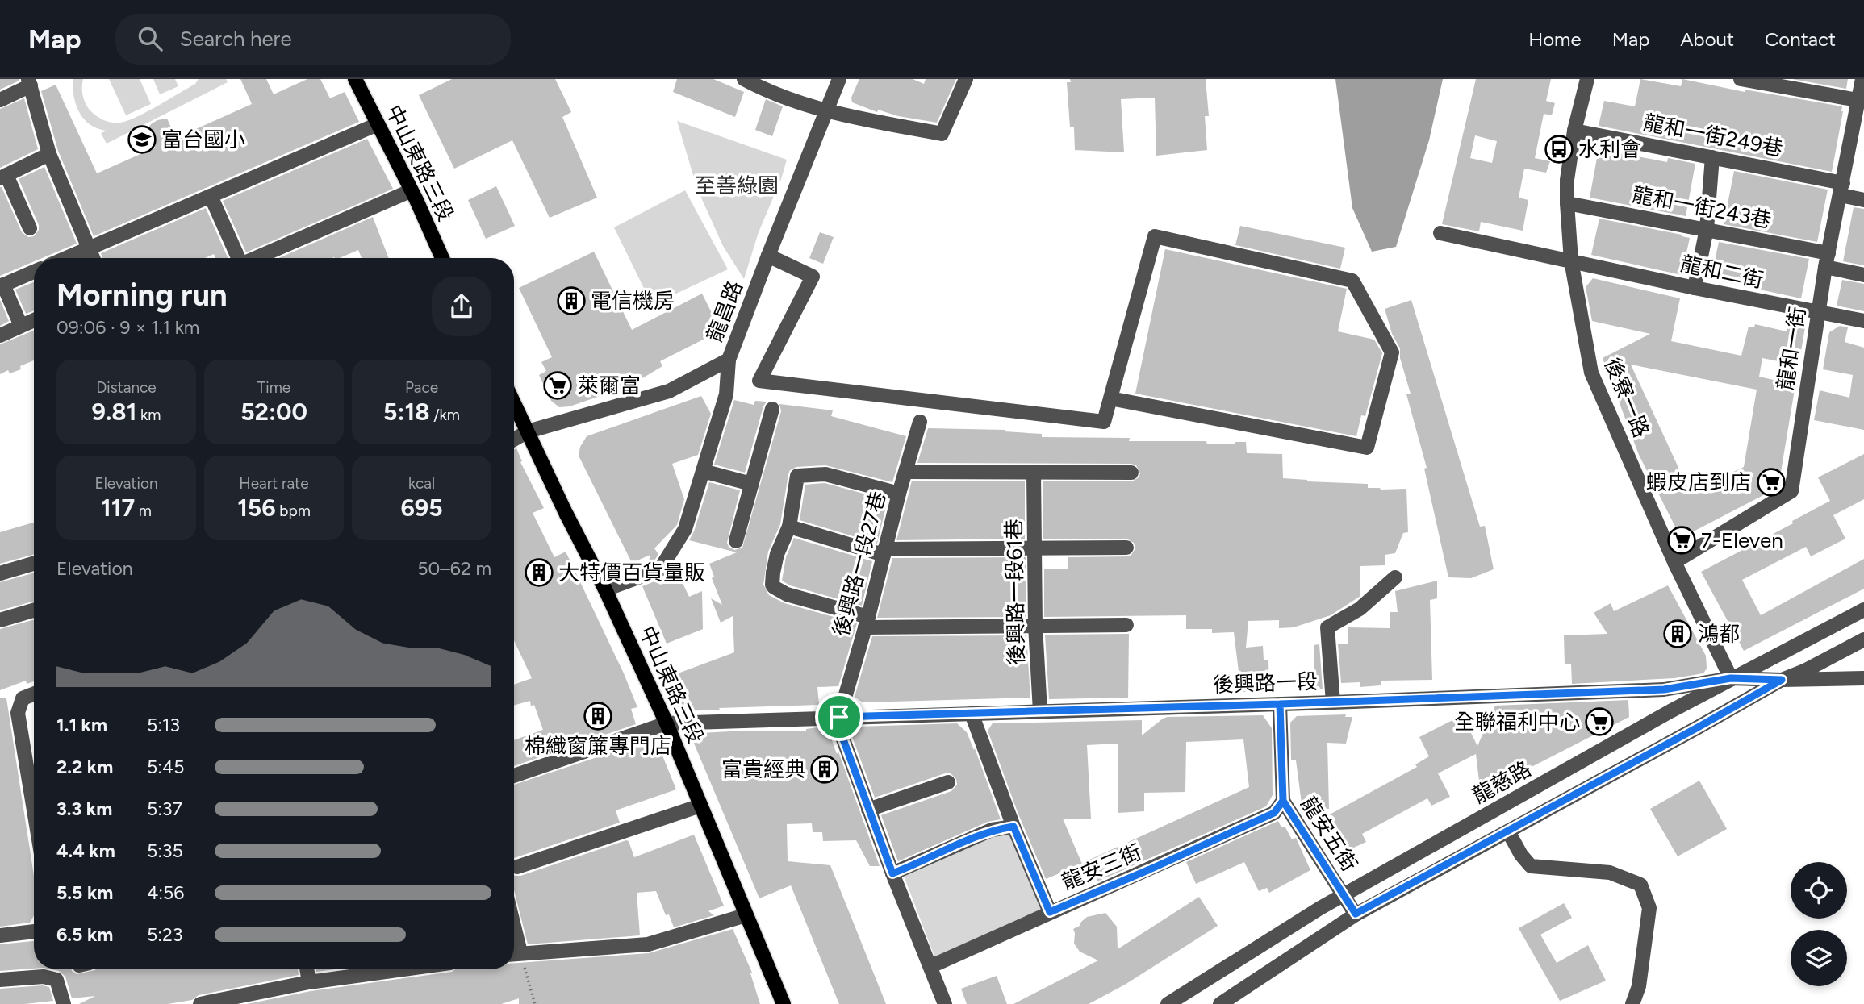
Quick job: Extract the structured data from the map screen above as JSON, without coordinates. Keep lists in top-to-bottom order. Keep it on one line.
{"streets":{"main road":["中山東路三段"],"street":["龍和一街249巷","龍和一街243巷","龍和二街","龍昌路","龍和一街","後寮一路","後興路一段27巷","後興路一段61巷","後興路一段","龍慈路","龍安五街","龍安三街"]},"crossings":[["龍和一街249巷","龍和一街"],["龍和一街249巷","後寮一路"],["中山東路三段","龍昌路"],["中山東路三段","後興路一段"],["龍和一街243巷","龍和一街"],["龍和一街243巷","後寮一路"],["龍和二街","龍和一街"],["龍和二街","後寮一路"],["龍和一街","後寮一路"],["後寮一路","後興路一段"],["後寮一路","龍慈路"],["後興路一段27巷","後興路一段"],["後興路一段61巷","後興路一段"],["後興路一段","龍慈路"],["後興路一段","龍安五街"],["龍慈路","龍安五街"],["龍安五街","龍安三街"]],"parks":["至善綠園"],"places":{"school or university":["富台國小"],"bus stop":["水利會"],"building":["電信機房","大特價百貨量販","鴻都","棉織窗簾專門店","富貴經典"],"supermarket":["萊爾富","蝦皮店到店","7-Eleven","全聯福利中心"]},"page":{"header":"Map","search":"Search here","nav":["Home","Map","About","Contact"],"heading":["Morning run","09:06 · 9 × 1.1 km"],"stats":[["Distance","9.81 km"],["Time","52:00"],["Pace","5:18 /km"],["Elevation","117 m"],["Heart rate","156 bpm"],["kcal","695"]],"chart":["Elevation","50–62 m"],"list":[{"name":"1.1 km","note":"5:13"},{"name":"2.2 km","note":"5:45"},{"name":"3.3 km","note":"5:37"},{"name":"4.4 km","note":"5:35"},{"name":"5.5 km","note":"4:56"},{"name":"6.5 km","note":"5:23"}]}}
